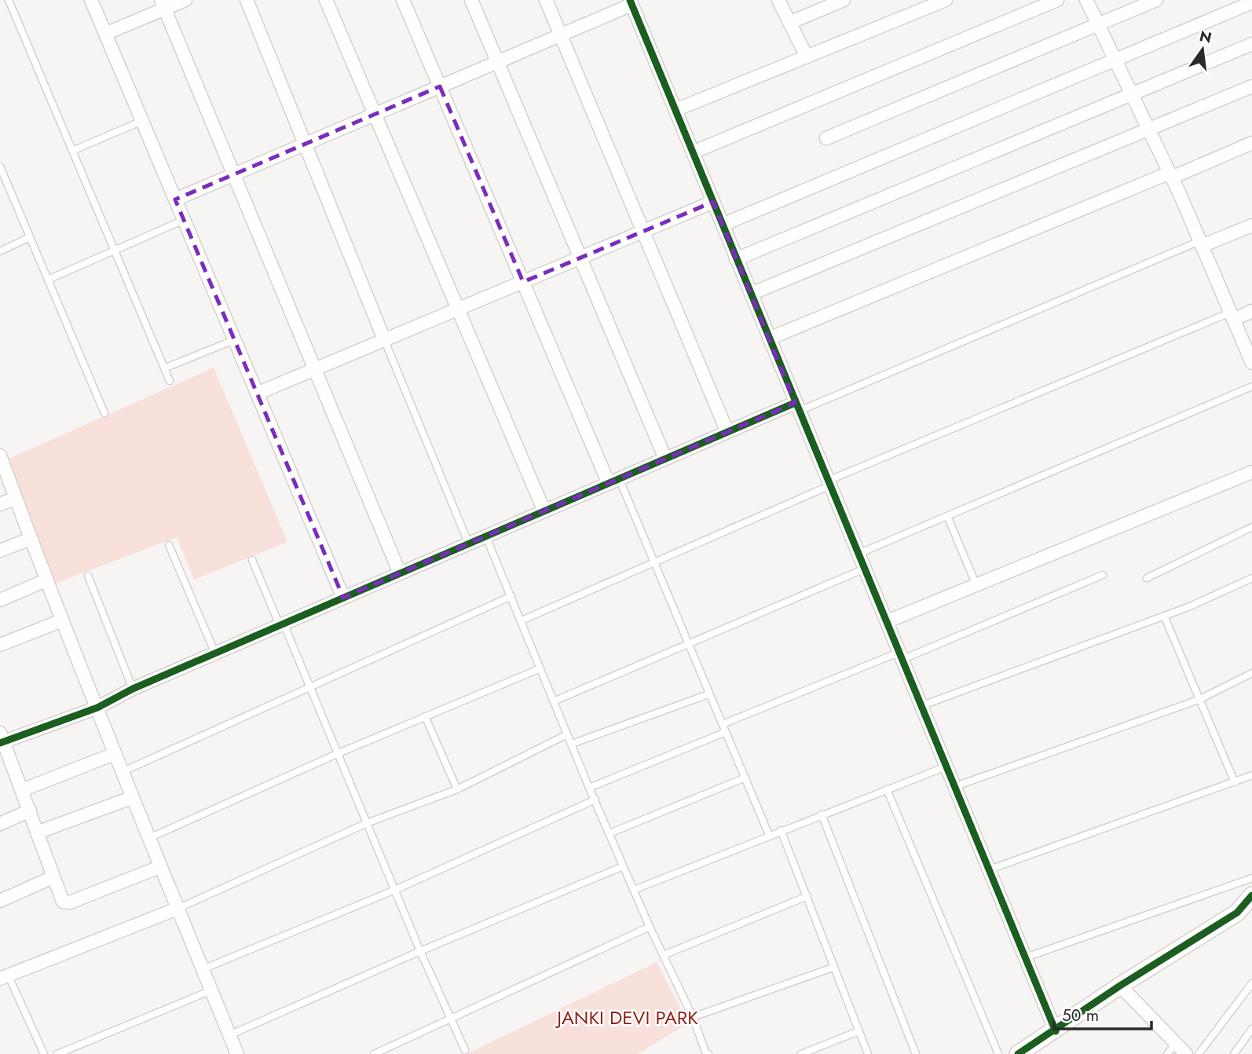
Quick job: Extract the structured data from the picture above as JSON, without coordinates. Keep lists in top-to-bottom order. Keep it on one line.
{"parks":["JANKI DEVI PARK"],"scale_bar":"50 m","north":"top"}
